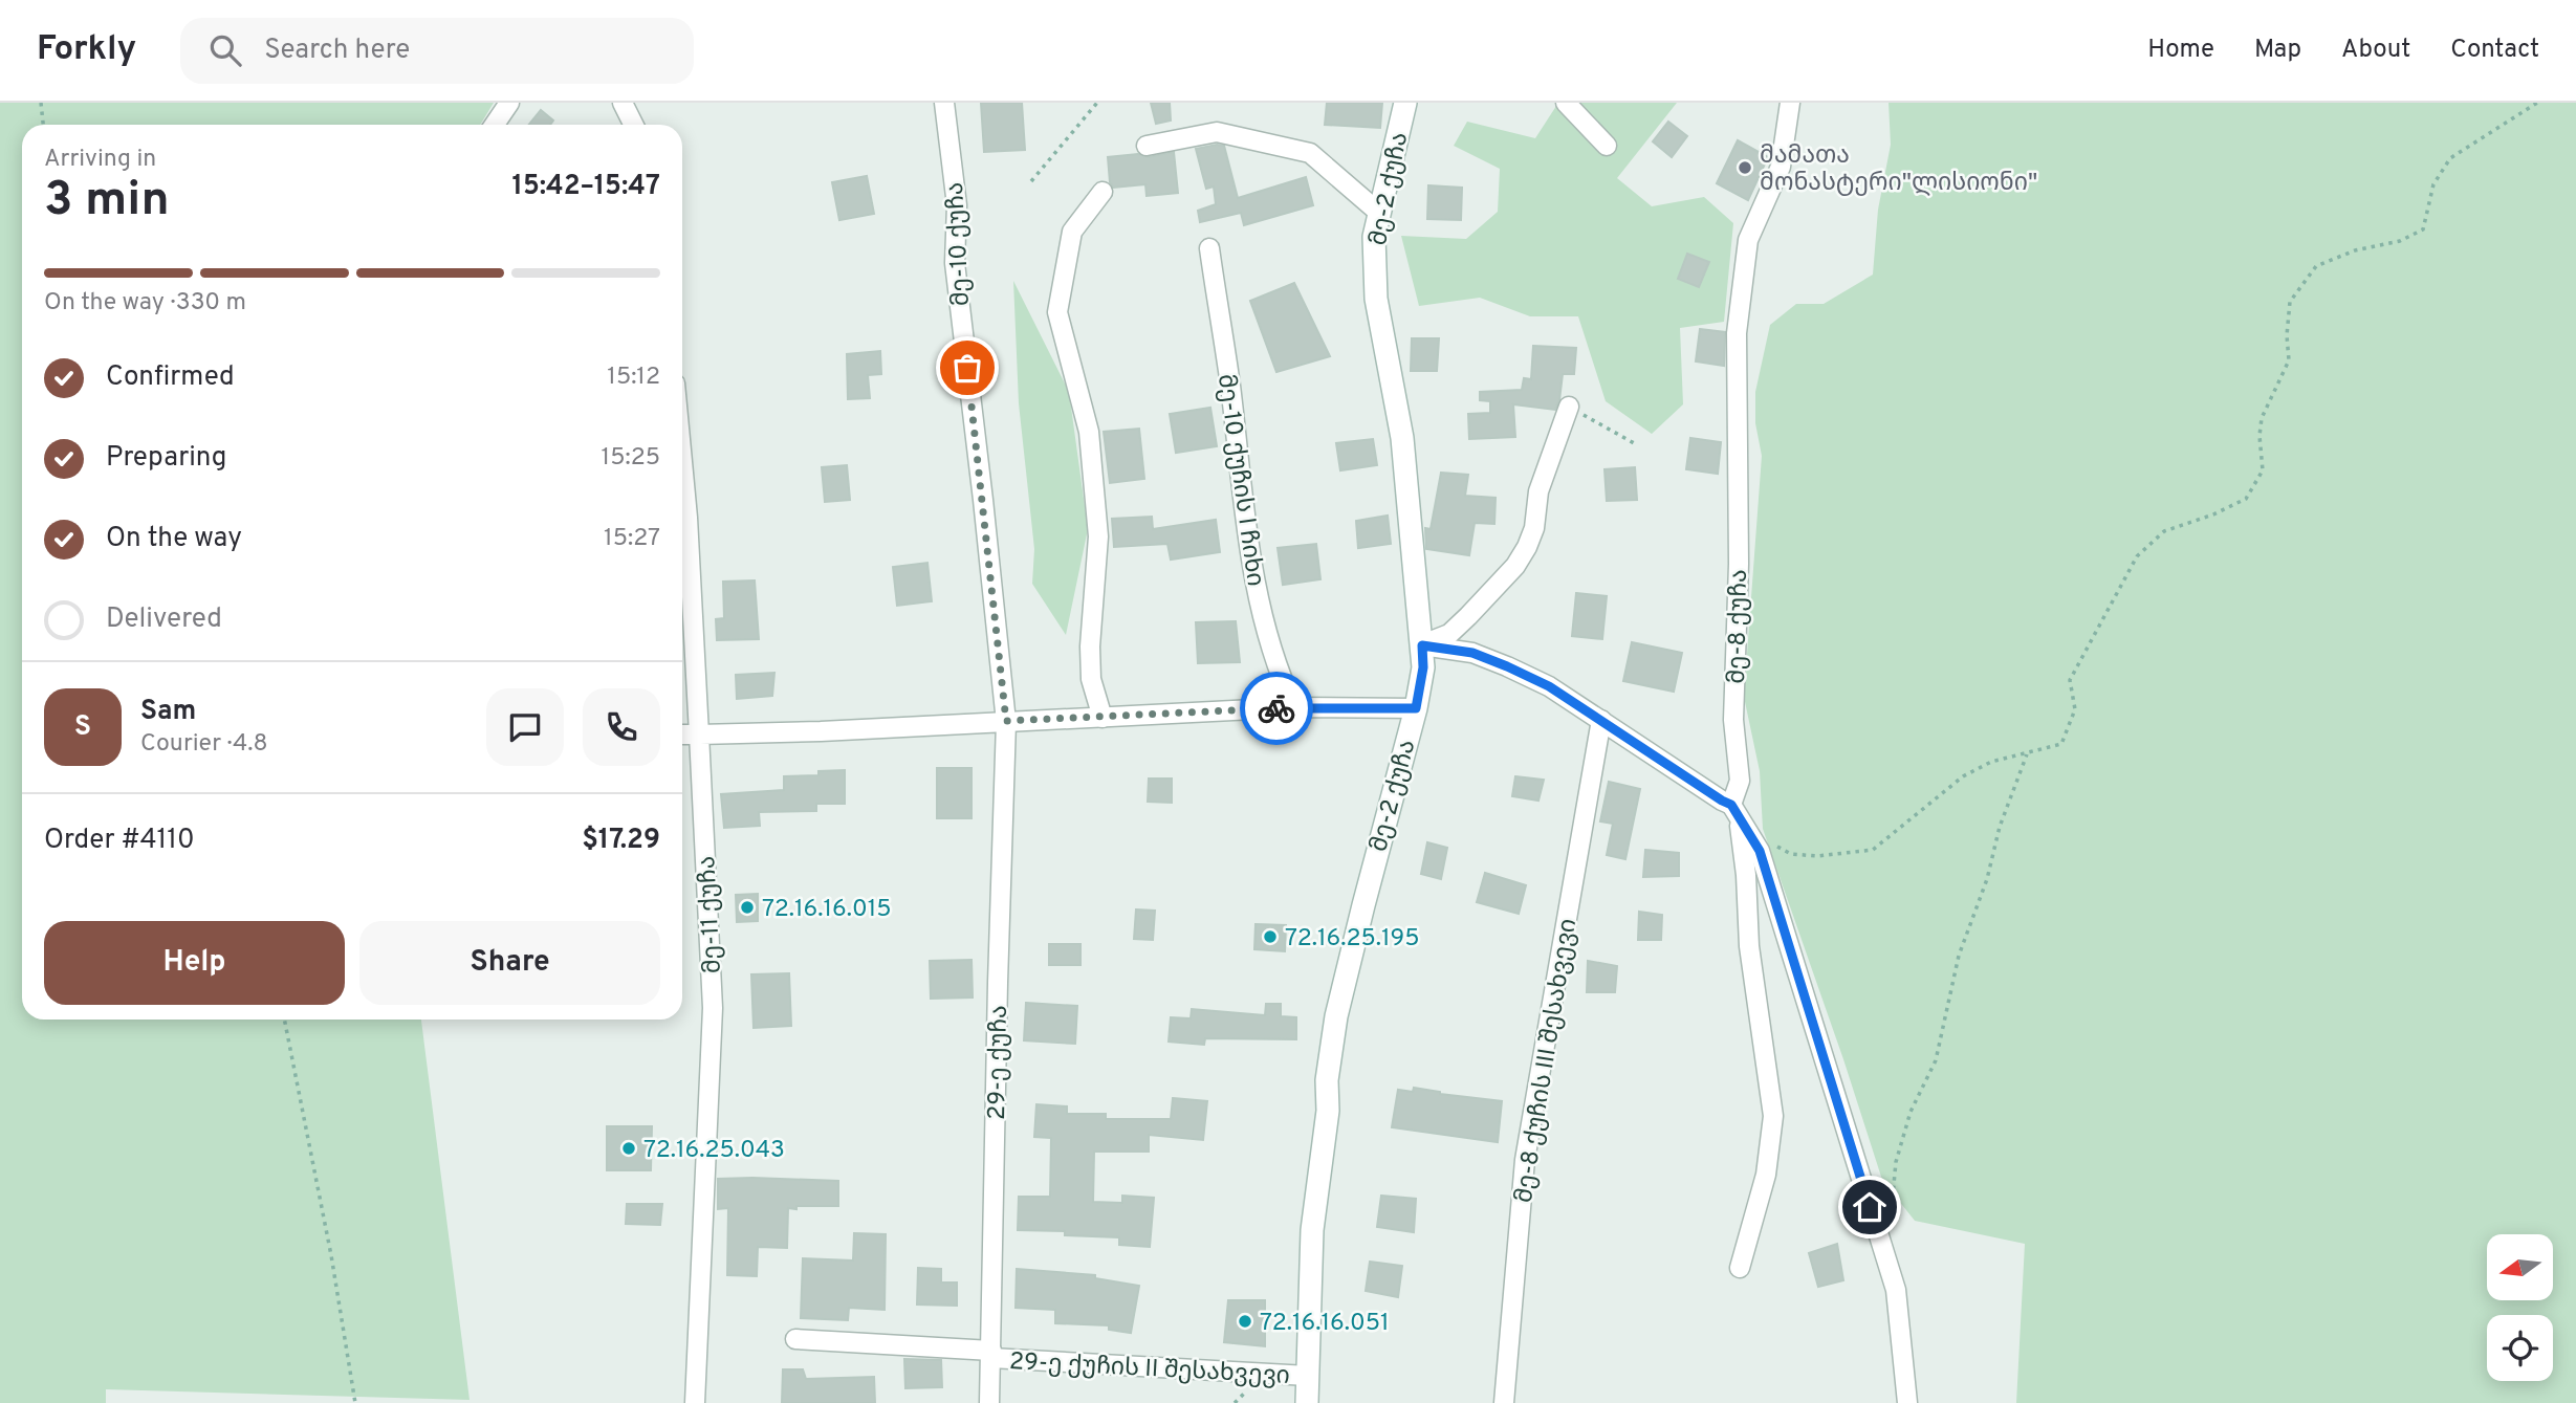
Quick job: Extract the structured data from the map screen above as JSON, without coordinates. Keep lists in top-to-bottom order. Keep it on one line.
{"streets":{"main road":["მე-2 ქუჩა"],"street":["მე-10 ქუჩა","მე-10 ქუჩის I ჩიხი","მე-8 ქუჩა","მე-11 ქუჩა","მე-8 ქუჩის III შესახვევი","29-ე ქუჩა","29-ე ქუჩის II შესახვევი"]},"crossings":[["მე-2 ქუჩა","29-ე ქუჩის II შესახვევი"],["მე-10 ქუჩა","29-ე ქუჩა"],["29-ე ქუჩა","29-ე ქუჩის II შესახვევი"]],"places":["მამათა მონასტერი\"ლისიონი\"","72.16.16.015","72.16.25.195","72.16.25.043","72.16.16.051"],"north":"left","page":{"header":"Forkly","search":"Search here","nav":["Home","Map","About","Contact"],"heading":["3 min","Arriving in","15:42–15:47"],"panel":["Sam","Courier · 4.8","Order #4110","$17.29"],"bar":"On the way · 330 m","list":[["Confirmed","15:12"],["Preparing","15:25"],["On the way","15:27"],"Delivered"],"round":"S","buttons":["Help","Share"]}}
